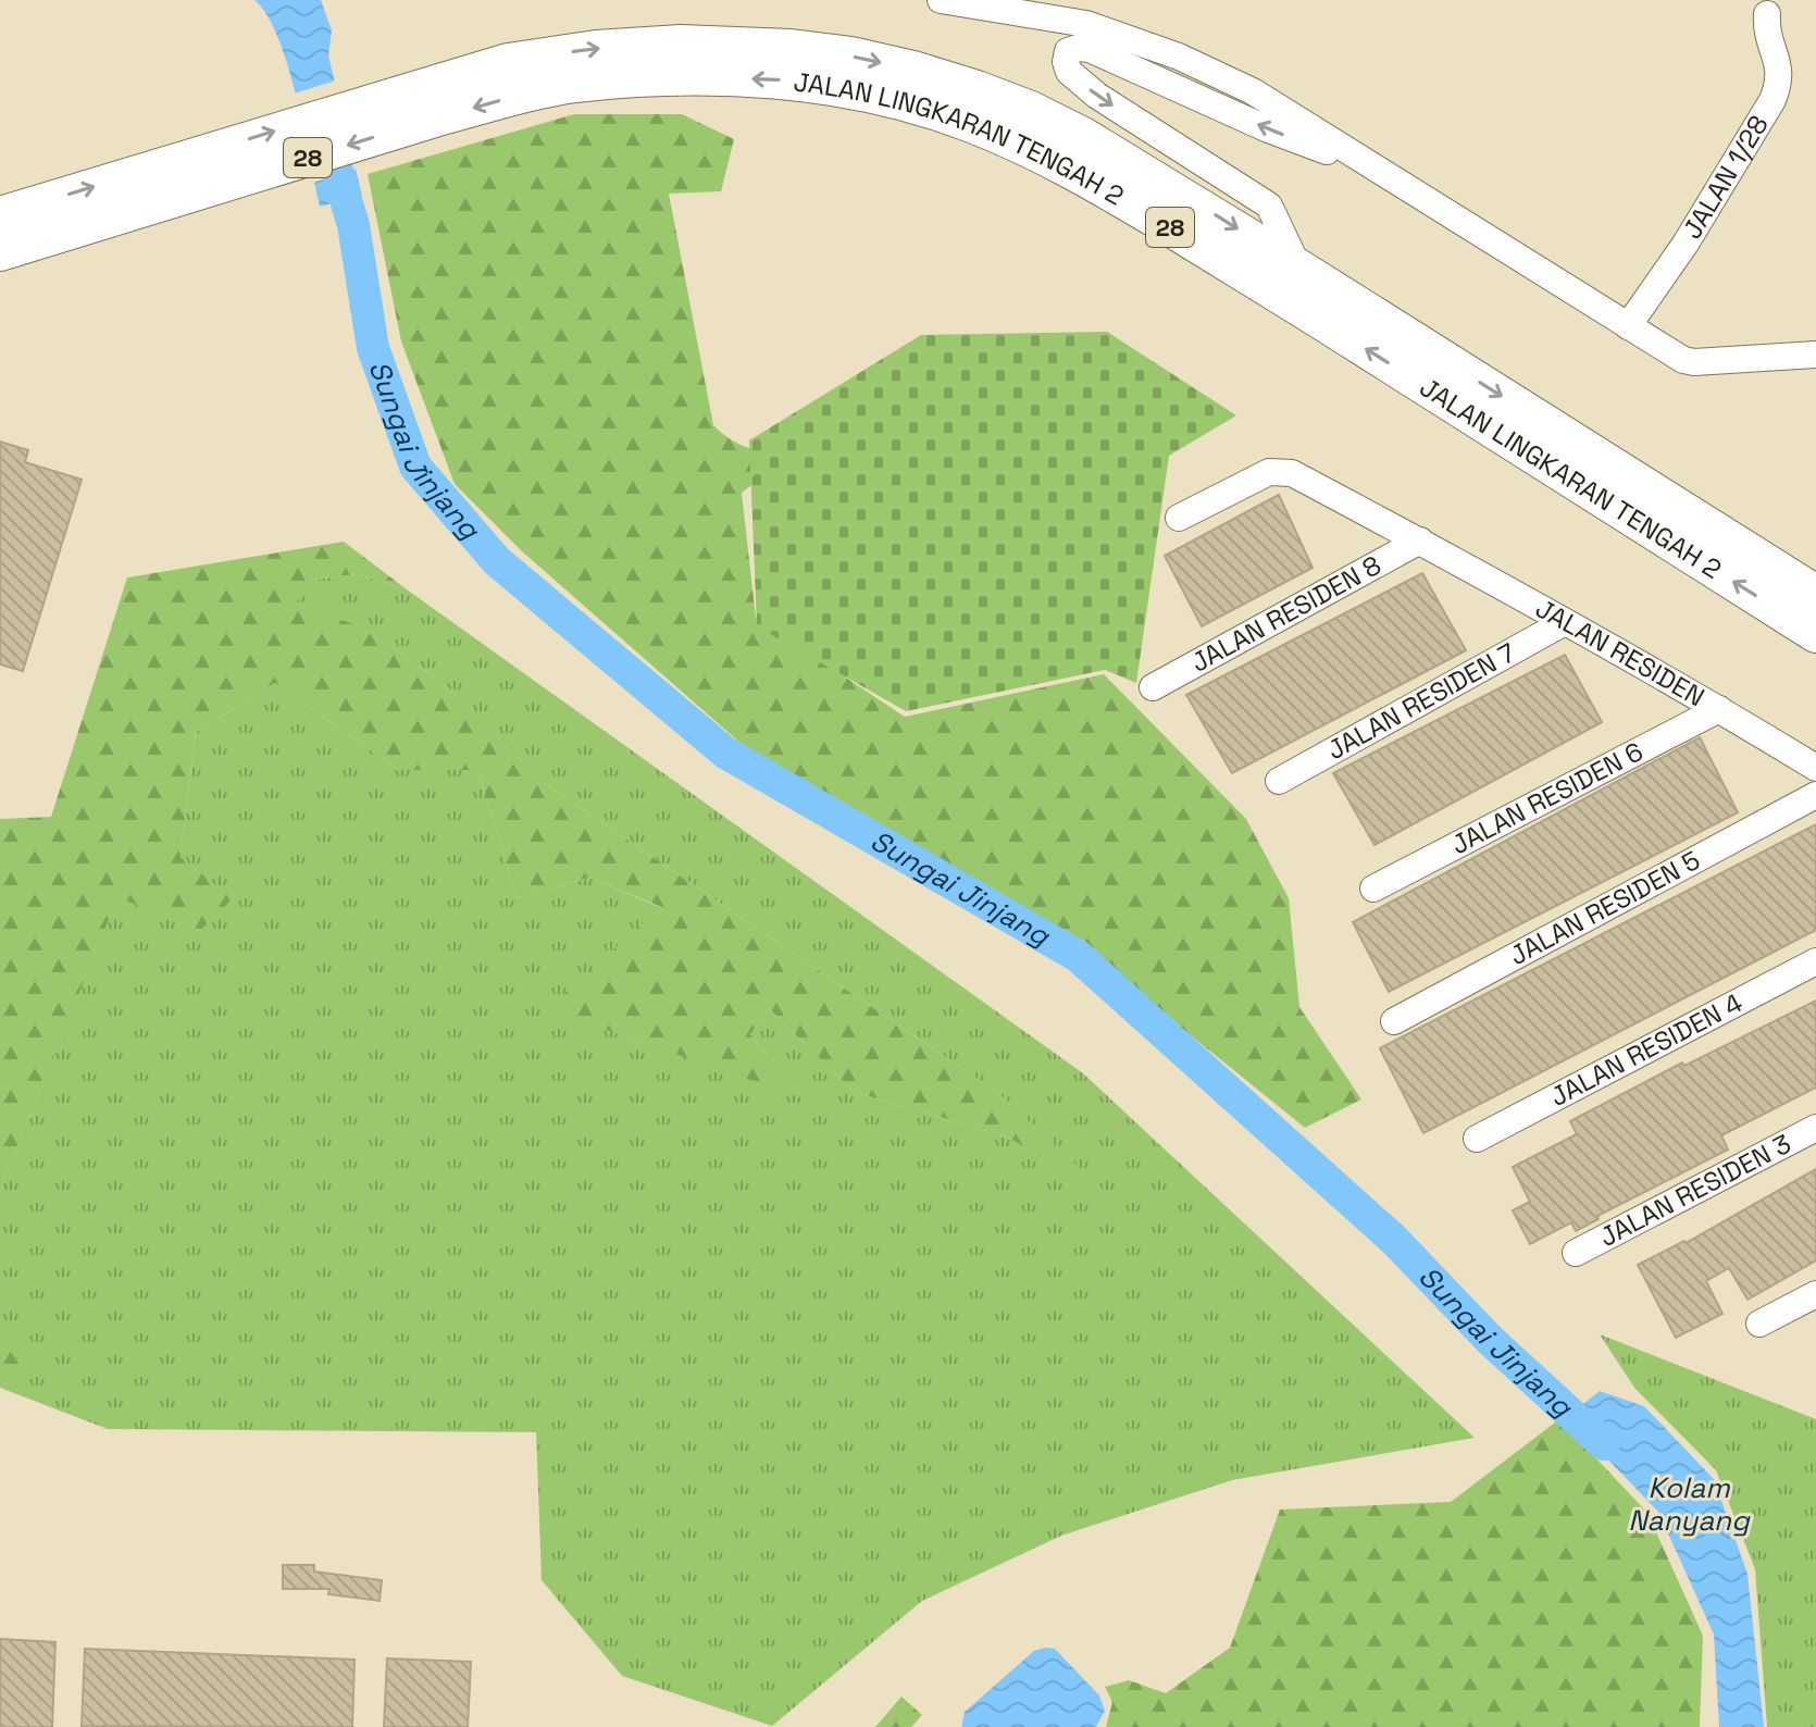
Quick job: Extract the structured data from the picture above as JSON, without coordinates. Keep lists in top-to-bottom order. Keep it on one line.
{"streets":{"highway":["JALAN LINGKARAN TENGAH 2","28"],"street":["JALAN 1/28","JALAN RESIDEN 8","JALAN RESIDEN","JALAN RESIDEN 7","JALAN RESIDEN 6","JALAN RESIDEN 5","JALAN RESIDEN 4","JALAN RESIDEN 3"]},"crossings":[["JALAN RESIDEN 8","JALAN RESIDEN"],["JALAN RESIDEN","JALAN RESIDEN 7"],["JALAN RESIDEN","JALAN RESIDEN 6"]],"water":["Sungai Jinjang","Kolam Nanyang"]}
